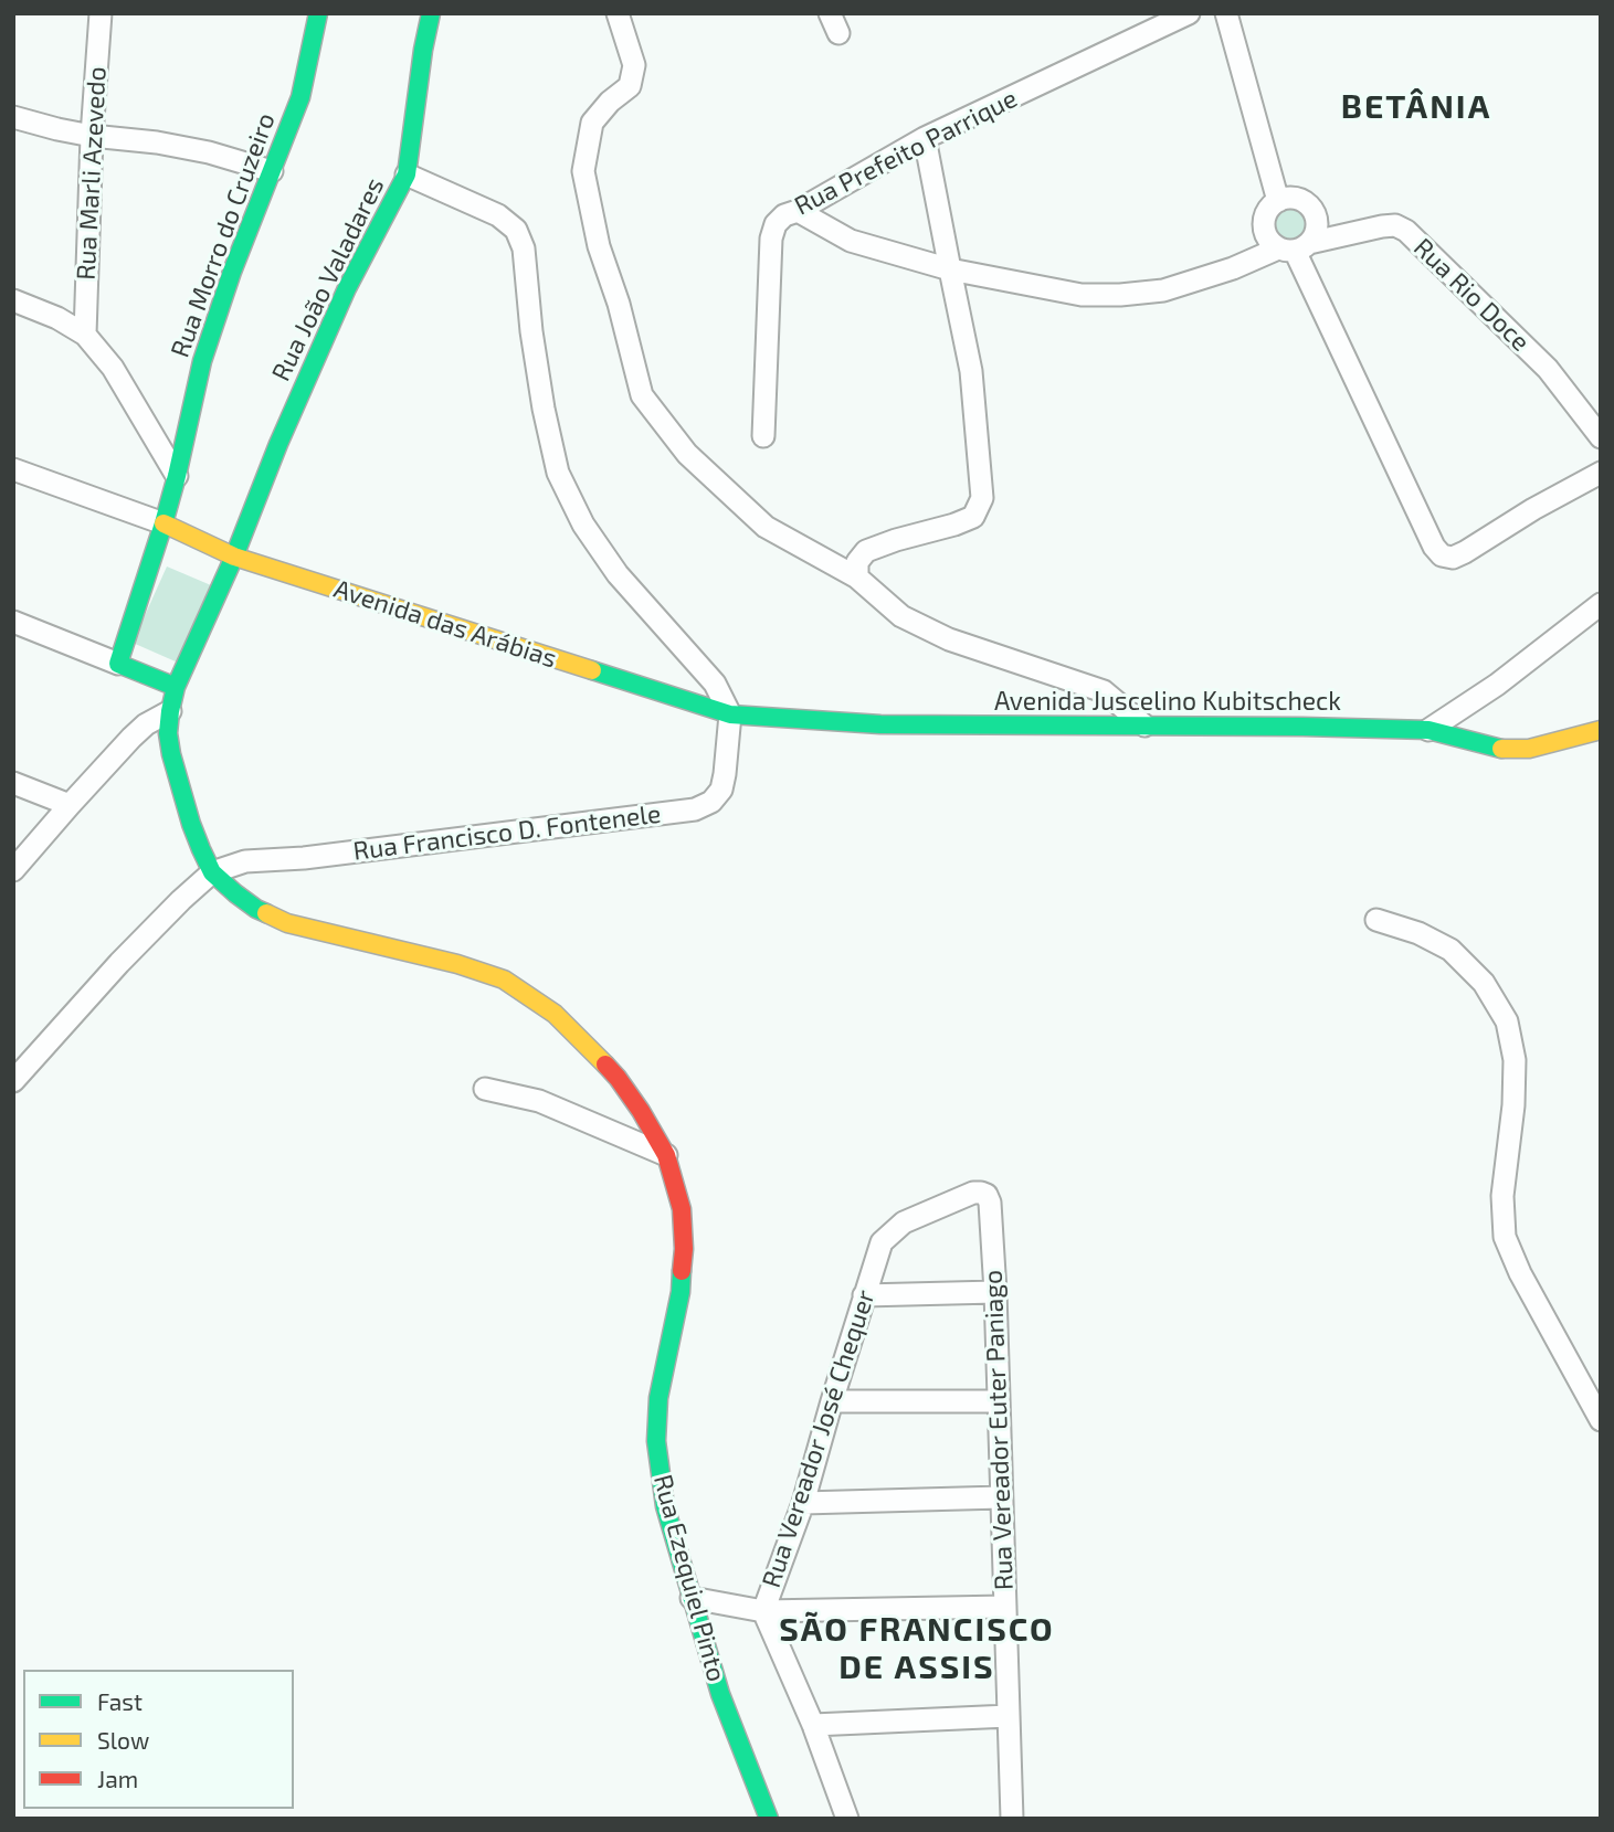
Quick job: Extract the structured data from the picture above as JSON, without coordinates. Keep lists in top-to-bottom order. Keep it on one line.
{"streets":{"street":["Rua Prefeito Parrique","Rua Marli Azevedo","Rua Morro do Cruzeiro","Rua João Valadares","Rua Rio Doce","Avenida das Arábias","Avenida Juscelino Kubitscheck","Rua Francisco D. Fontenele","Rua Vereador Euter Paniago","Rua Vereador José Chequer","Rua Ezequiel Pinto"]},"crossings":[["Rua Prefeito Parrique","Rua Rio Doce"],["Rua Morro do Cruzeiro","Avenida das Arábias"],["Rua João Valadares","Avenida das Arábias"],["Rua João Valadares","Rua Francisco D. Fontenele"],["Rua João Valadares","Rua Ezequiel Pinto"],["Avenida das Arábias","Avenida Juscelino Kubitscheck"],["Avenida das Arábias","Rua Francisco D. Fontenele"],["Avenida Juscelino Kubitscheck","Rua Francisco D. Fontenele"],["Rua Francisco D. Fontenele","Rua Ezequiel Pinto"],["Rua Vereador Euter Paniago","Rua Vereador José Chequer"]],"districts":["BETÂNIA","SÃO FRANCISCO DE ASSIS"],"legend":["Fast","Slow","Jam"]}
